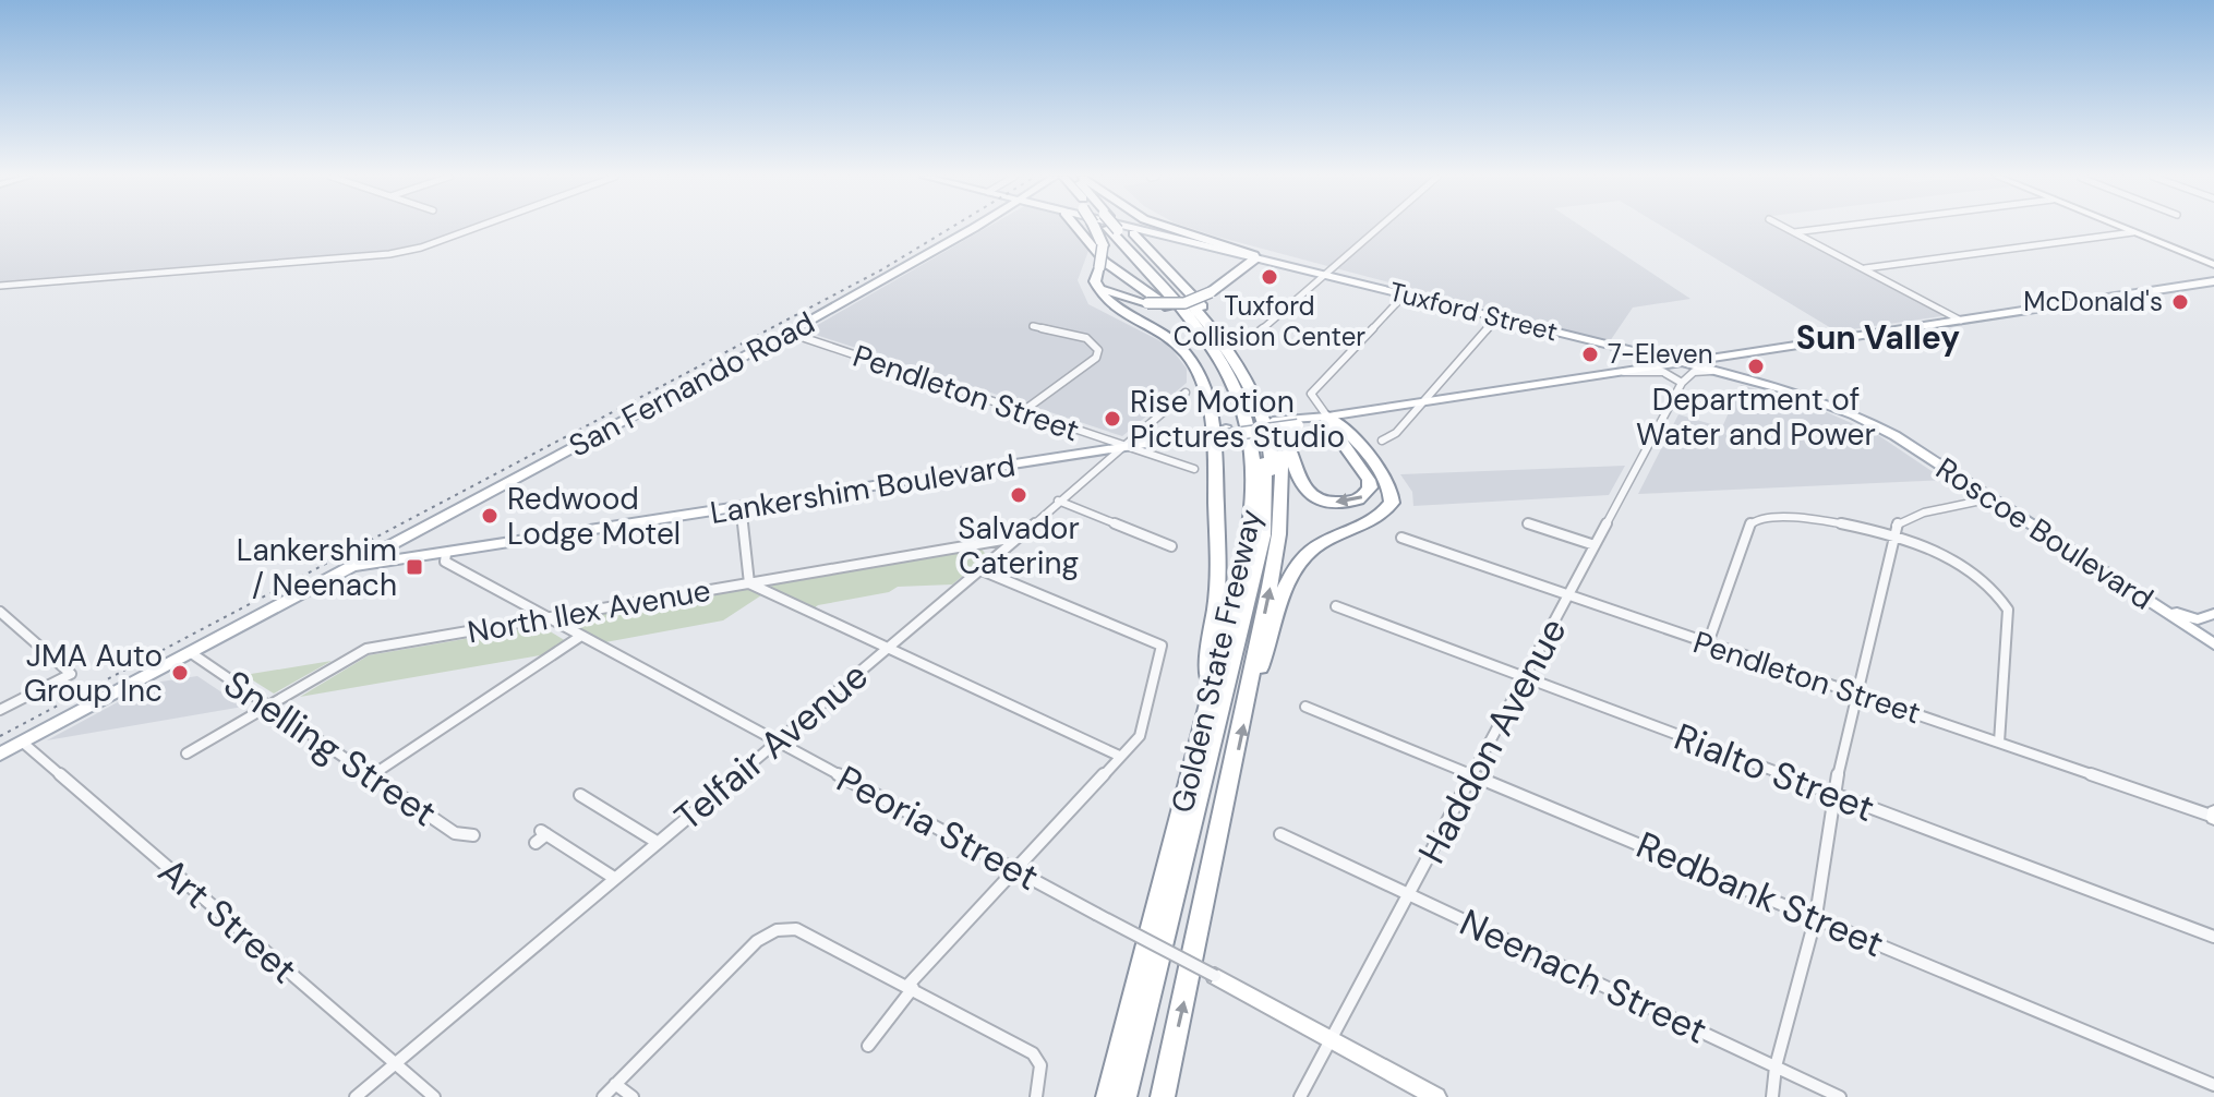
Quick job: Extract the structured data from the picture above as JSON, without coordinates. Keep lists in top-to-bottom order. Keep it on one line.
{"streets":{"highway":["Golden State Freeway"],"main road":["Tuxford Street","San Fernando Road","Lankershim Boulevard","Roscoe Boulevard","Peoria Street"],"street":["Pendleton Street","North Ilex Avenue","Haddon Avenue","Telfair Avenue","Snelling Street","Rialto Street","Redbank Street","Art Street","Neenach Street"]},"crossings":[["Tuxford Street","Lankershim Boulevard"],["Tuxford Street","Roscoe Boulevard"],["San Fernando Road","Pendleton Street"],["San Fernando Road","Lankershim Boulevard"],["San Fernando Road","Snelling Street"],["San Fernando Road","Art Street"],["Pendleton Street","Lankershim Boulevard"],["Pendleton Street","Haddon Avenue"],["Pendleton Street","Telfair Avenue"],["Lankershim Boulevard","Telfair Avenue"],["Lankershim Boulevard","Peoria Street"],["North Ilex Avenue","Telfair Avenue"],["North Ilex Avenue","Snelling Street"],["North Ilex Avenue","Peoria Street"],["Haddon Avenue","Rialto Street"],["Haddon Avenue","Peoria Street"],["Haddon Avenue","Redbank Street"],["Haddon Avenue","Neenach Street"],["Telfair Avenue","Peoria Street"],["Telfair Avenue","Art Street"]],"districts":["Sun Valley"],"places":{"other":["Tuxford Collision Center","McDonald's","7-Eleven","Department of Water and Power","Rise Motion Pictures Studio","Salvador Catering","Redwood Lodge Motel","JMA Auto Group Inc"],"transit":["Lankershim / Neenach"]}}
